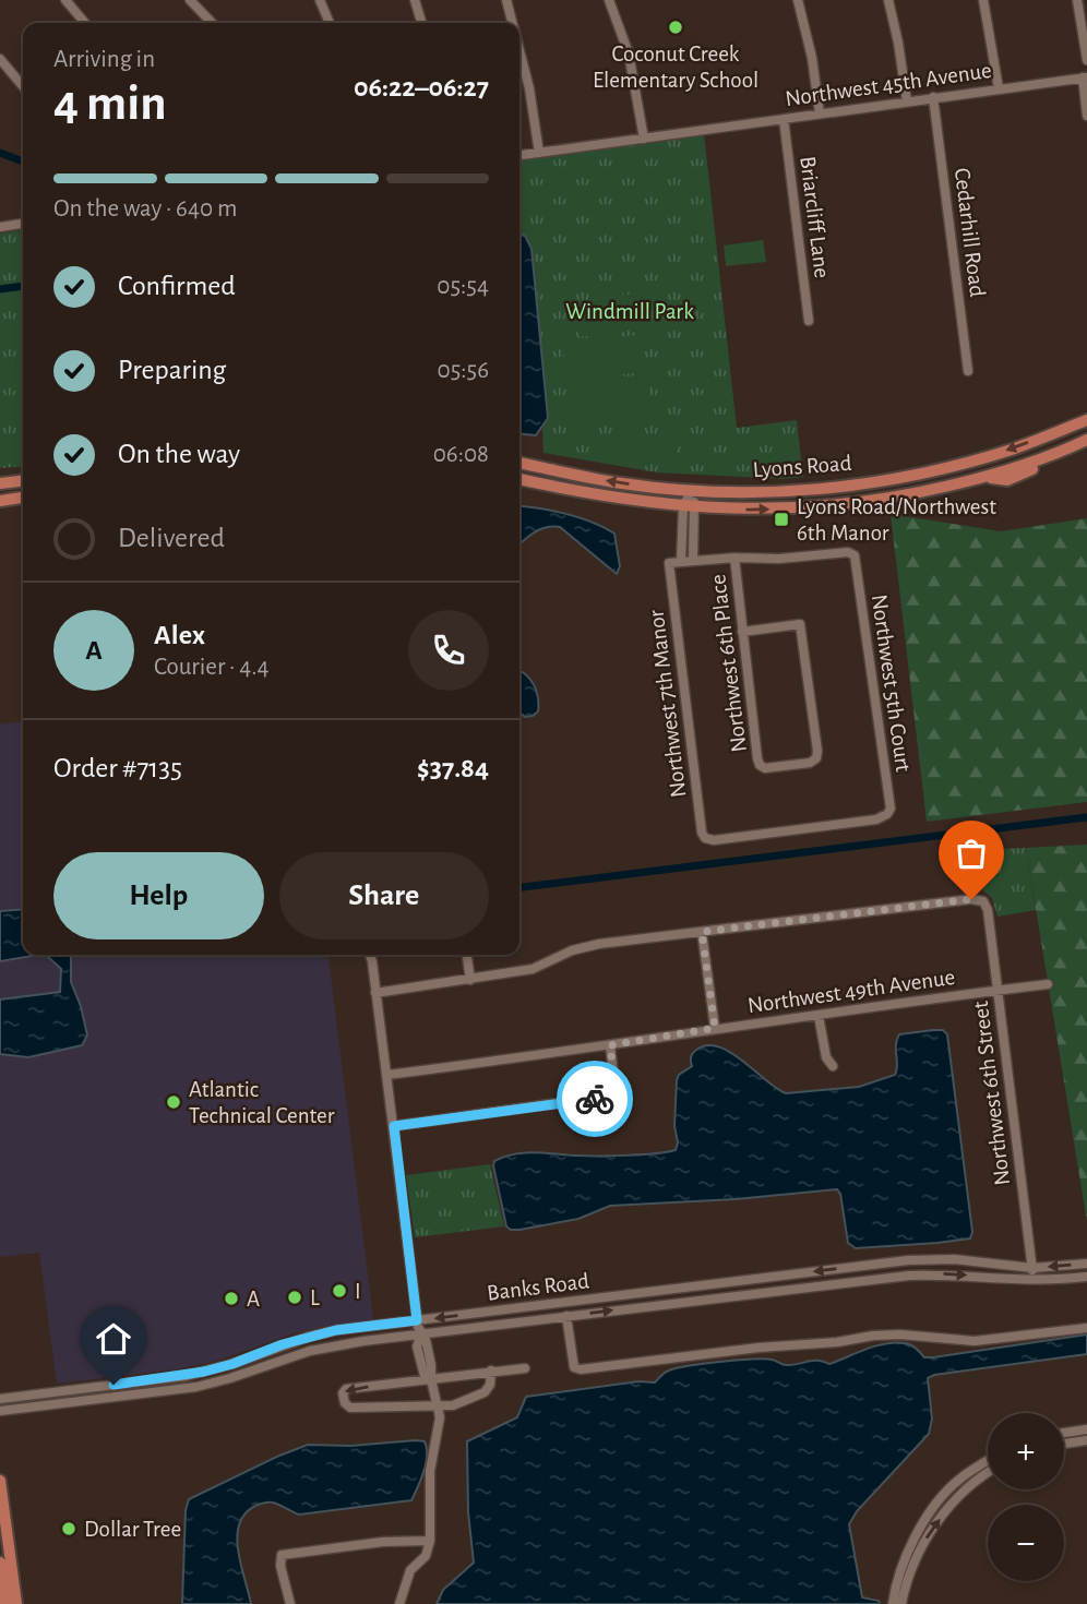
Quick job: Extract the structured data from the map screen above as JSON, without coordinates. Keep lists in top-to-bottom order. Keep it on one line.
{"streets":{"main road":["Lyons Road"],"street":["Northwest 45th Avenue","Briarcliff Lane","Cedarhill Road","Northwest 6th Place","Northwest 5th Court","Northwest 7th Manor","Northwest 49th Avenue","Northwest 6th Street","Banks Road"]},"crossings":[["Northwest 45th Avenue","Briarcliff Lane"],["Northwest 45th Avenue","Cedarhill Road"],["Northwest 6th Place","Northwest 5th Court"],["Northwest 5th Court","Northwest 7th Manor"],["Northwest 49th Avenue","Northwest 6th Street"],["Northwest 6th Street","Banks Road"]],"parks":["Windmill Park"],"places":{"other":["Coconut Creek Elementary School","Atlantic Technical Center","I","L","A","Dollar Tree"],"transit":["Lyons Road/Northwest 6th Manor"]},"page":{"heading":["4 min","Arriving in","06:22–06:27"],"panel":["Alex","Courier · 4.4","Order #7135","$37.84"],"bar":"On the way · 640 m","list":[["Confirmed","05:54"],["Preparing","05:56"],["On the way","06:08"],"Delivered"],"round":"A","buttons":["Help","Share"],"map_buttons":["+","−"]}}
